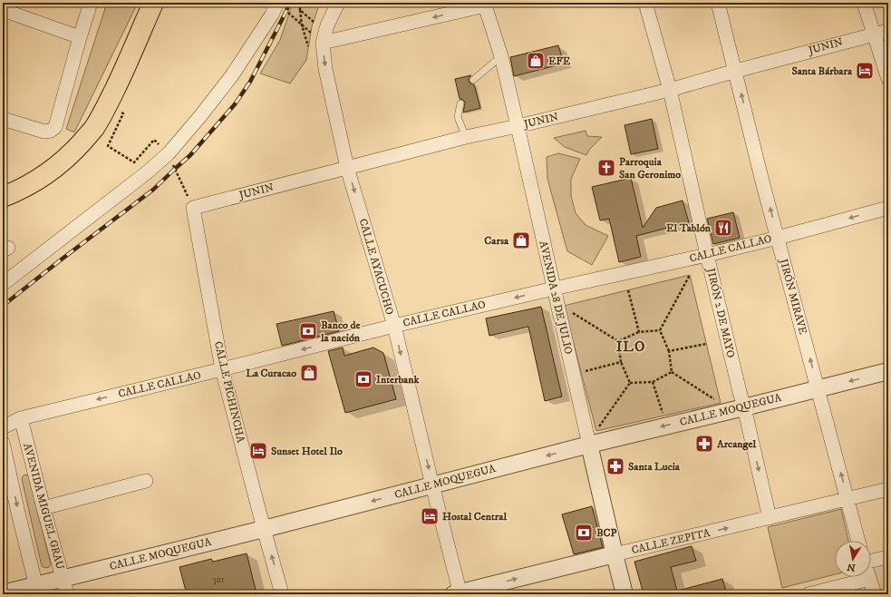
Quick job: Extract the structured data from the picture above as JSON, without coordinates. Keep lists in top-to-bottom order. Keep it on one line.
{"streets":{"street":["JUNIN","CALLE CALLAO","CALLE AYACUCHO","JIRÓN MIRAVE","AVENIDA 28 DE JULIO","JIRÓN 2 DE MAYO","CALLE PICHINCHA","CALLE MOQUEGUA","AVENIDA MIGUEL GRAU","CALLE ZEPITA"]},"crossings":[["JUNIN","CALLE AYACUCHO"],["JUNIN","JIRÓN MIRAVE"],["JUNIN","AVENIDA 28 DE JULIO"],["JUNIN","JIRÓN 2 DE MAYO"],["JUNIN","CALLE PICHINCHA"],["CALLE CALLAO","CALLE AYACUCHO"],["CALLE CALLAO","JIRÓN MIRAVE"],["CALLE CALLAO","AVENIDA 28 DE JULIO"],["CALLE CALLAO","JIRÓN 2 DE MAYO"],["CALLE CALLAO","CALLE PICHINCHA"],["CALLE CALLAO","AVENIDA MIGUEL GRAU"],["CALLE AYACUCHO","CALLE MOQUEGUA"],["CALLE AYACUCHO","CALLE ZEPITA"],["JIRÓN MIRAVE","CALLE MOQUEGUA"],["JIRÓN MIRAVE","CALLE ZEPITA"],["AVENIDA 28 DE JULIO","CALLE MOQUEGUA"],["AVENIDA 28 DE JULIO","CALLE ZEPITA"],["JIRÓN 2 DE MAYO","CALLE MOQUEGUA"],["JIRÓN 2 DE MAYO","CALLE ZEPITA"],["CALLE PICHINCHA","CALLE MOQUEGUA"],["CALLE MOQUEGUA","AVENIDA MIGUEL GRAU"]],"one_way":["CALLE CALLAO","CALLE AYACUCHO","JIRÓN MIRAVE","CALLE MOQUEGUA","CALLE ZEPITA"],"districts":["ILO"],"places":{"shop":["EFE","Carsa","La Curacao"],"hotel":["Santa Bárbara","Sunset Hotel Ilo","Hostal Central"],"church":["Parroquia San Geronimo"],"restaurant":["El Tablón"],"bank":["Banco de la nación","Interbank","BCP"],"pharmacy":["Arcangel","Santa Lucia"]},"house_numbers":["301"],"north":"bottom"}
